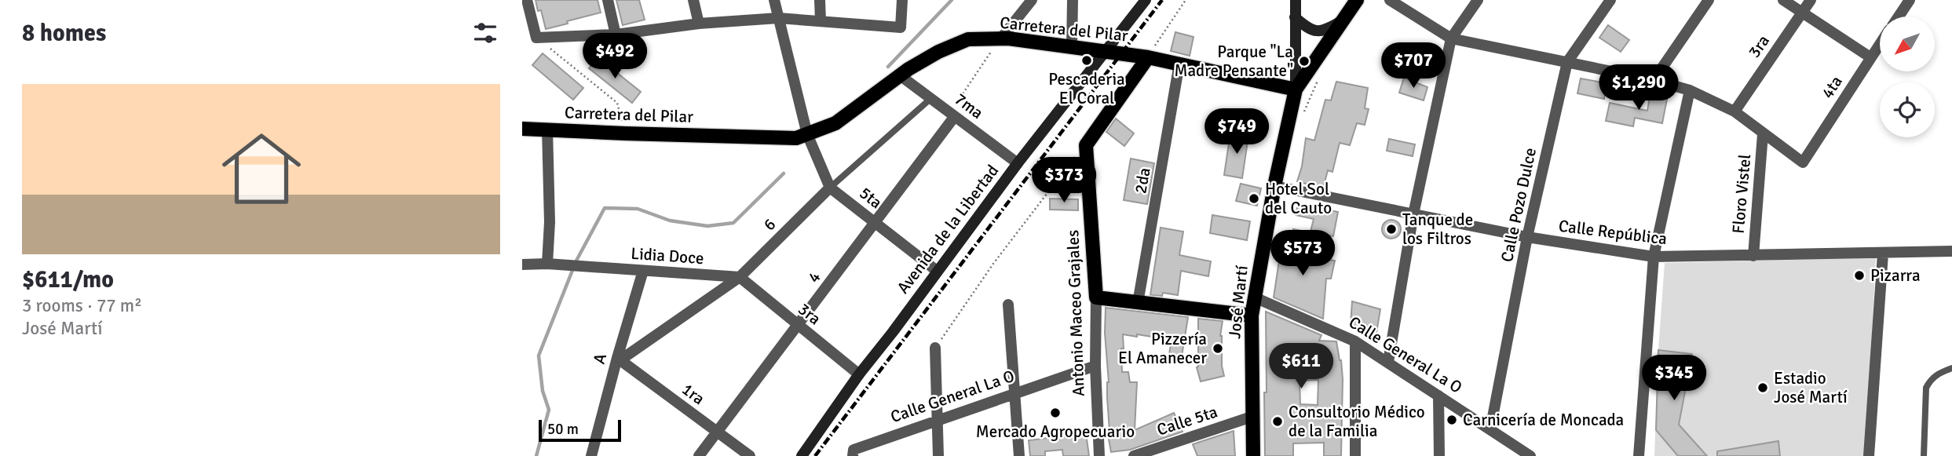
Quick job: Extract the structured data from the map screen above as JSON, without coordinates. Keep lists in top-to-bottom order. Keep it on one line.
{"streets":{"main road":["Carretera del Pilar","Avenida de la Libertad","José Martí","Antonio Maceo Grajales"],"street":["3ra","4ta","7ma","2da","Floro Vistel","5ta","Calle Pozo Dulce","6","Calle República","Lidia Doce","4","Calle General La O","A","1ra","Calle 5ta"]},"crossings":[["Carretera del Pilar","7ma"],["Carretera del Pilar","2da"],["Carretera del Pilar","5ta"],["Carretera del Pilar","Avenida de la Libertad"],["Carretera del Pilar","José Martí"],["3ra","6"],["3ra","Avenida de la Libertad"],["3ra","Lidia Doce"],["3ra","4"],["4ta","Floro Vistel"],["7ma","6"],["7ma","Avenida de la Libertad"],["7ma","4"],["Floro Vistel","Calle República"],["5ta","6"],["5ta","Avenida de la Libertad"],["5ta","4"],["Calle Pozo Dulce","Calle República"],["Calle Pozo Dulce","Calle General La O"],["6","Lidia Doce"],["6","A"],["6","1ra"],["Calle República","José Martí"],["Lidia Doce","A"],["4","1ra"],["José Martí","Calle General La O"],["José Martí","Calle 5ta"],["Antonio Maceo Grajales","Calle General La O"],["A","1ra"]],"places":["Pescaderia El Coral","Parque \"La Madre Pensante\"","Hotel Sol del Cauto","Tanque de los Filtros","Pizarra","Pizzería El Amanecer","Estadio José Martí","Mercado Agropecuario","Carnicería de Moncada","Consultorio Médico de la Familia"],"scale_bar":"50 m","north":"bottom left","page":{"heading":"8 homes","price":["$492","$707","$1,290","$749","$373","$573","$611","$345"],"list":[{"name":"$611/mo","note":"3 rooms · 77 m² · José Martí"}],"scale":"50 m"}}
